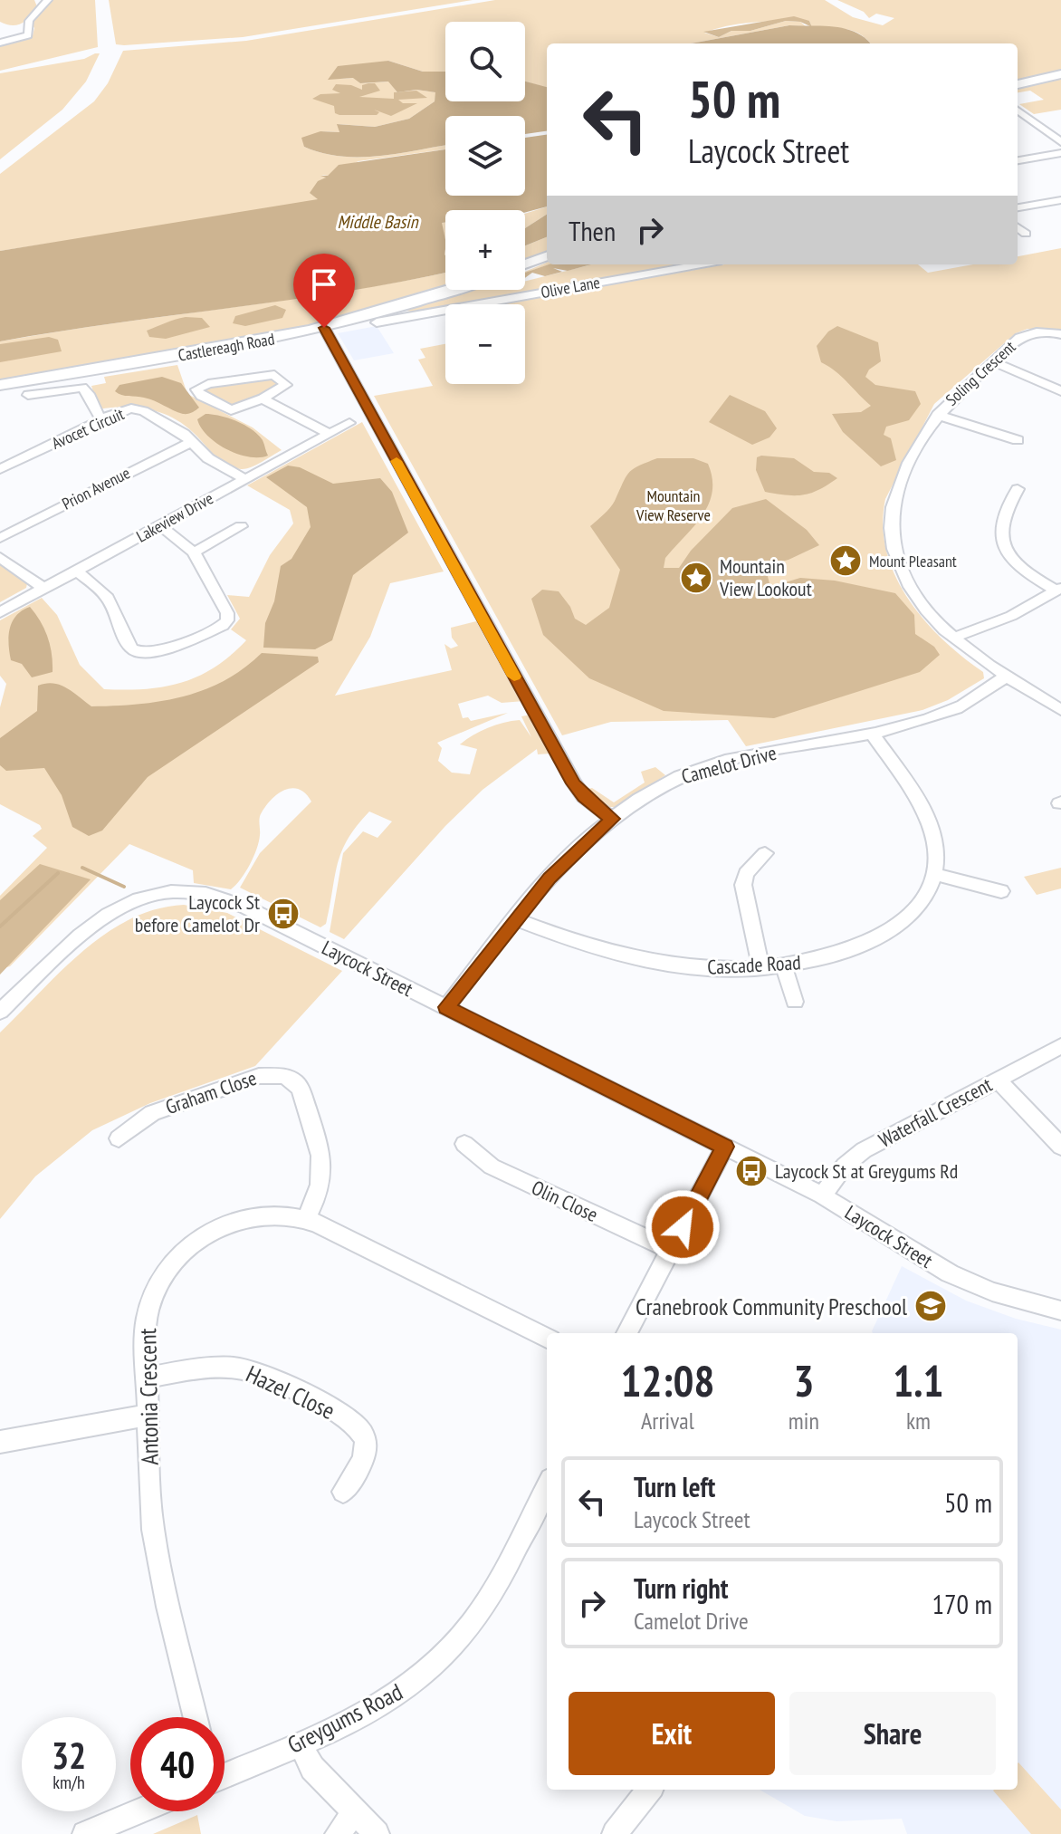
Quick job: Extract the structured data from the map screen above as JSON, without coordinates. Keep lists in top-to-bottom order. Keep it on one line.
{"streets":{"main road":["Castlereagh Road"],"street":["Olive Lane","Soling Crescent","Avocet Circuit","Prion Avenue","Lakeview Drive","Camelot Drive","Cascade Road","Laycock Street","Graham Close","Waterfall Crescent","Olin Close","Hazel Close","Antonia Crescent","Greygums Road"]},"crossings":[["Soling Crescent","Camelot Drive"],["Avocet Circuit","Prion Avenue"],["Avocet Circuit","Lakeview Drive"],["Camelot Drive","Cascade Road"],["Camelot Drive","Laycock Street"],["Laycock Street","Waterfall Crescent"],["Graham Close","Antonia Crescent"],["Hazel Close","Antonia Crescent"]],"water":["Middle Basin"],"parks":["Mountain View Reserve"],"places":{"place":["Mount Pleasant","Mountain View Lookout"],"bus stop":["Laycock St before Camelot Dr","Laycock St at Greygums Rd"],"school or university":["Cranebrook Community Preschool"]},"page":{"map_buttons":["+","−"],"turn":["50 m","Laycock Street"],"then":"Then","eta":["12:08","Arrival","3","min","1.1","km"],"list":[{"name":"Turn left","note":"Laycock Street","value":"50 m"},{"name":"Turn right","note":"Camelot Drive","value":"170 m"}],"buttons":["Exit","Share"],"speed":"32 km/h","limit":"40"}}
